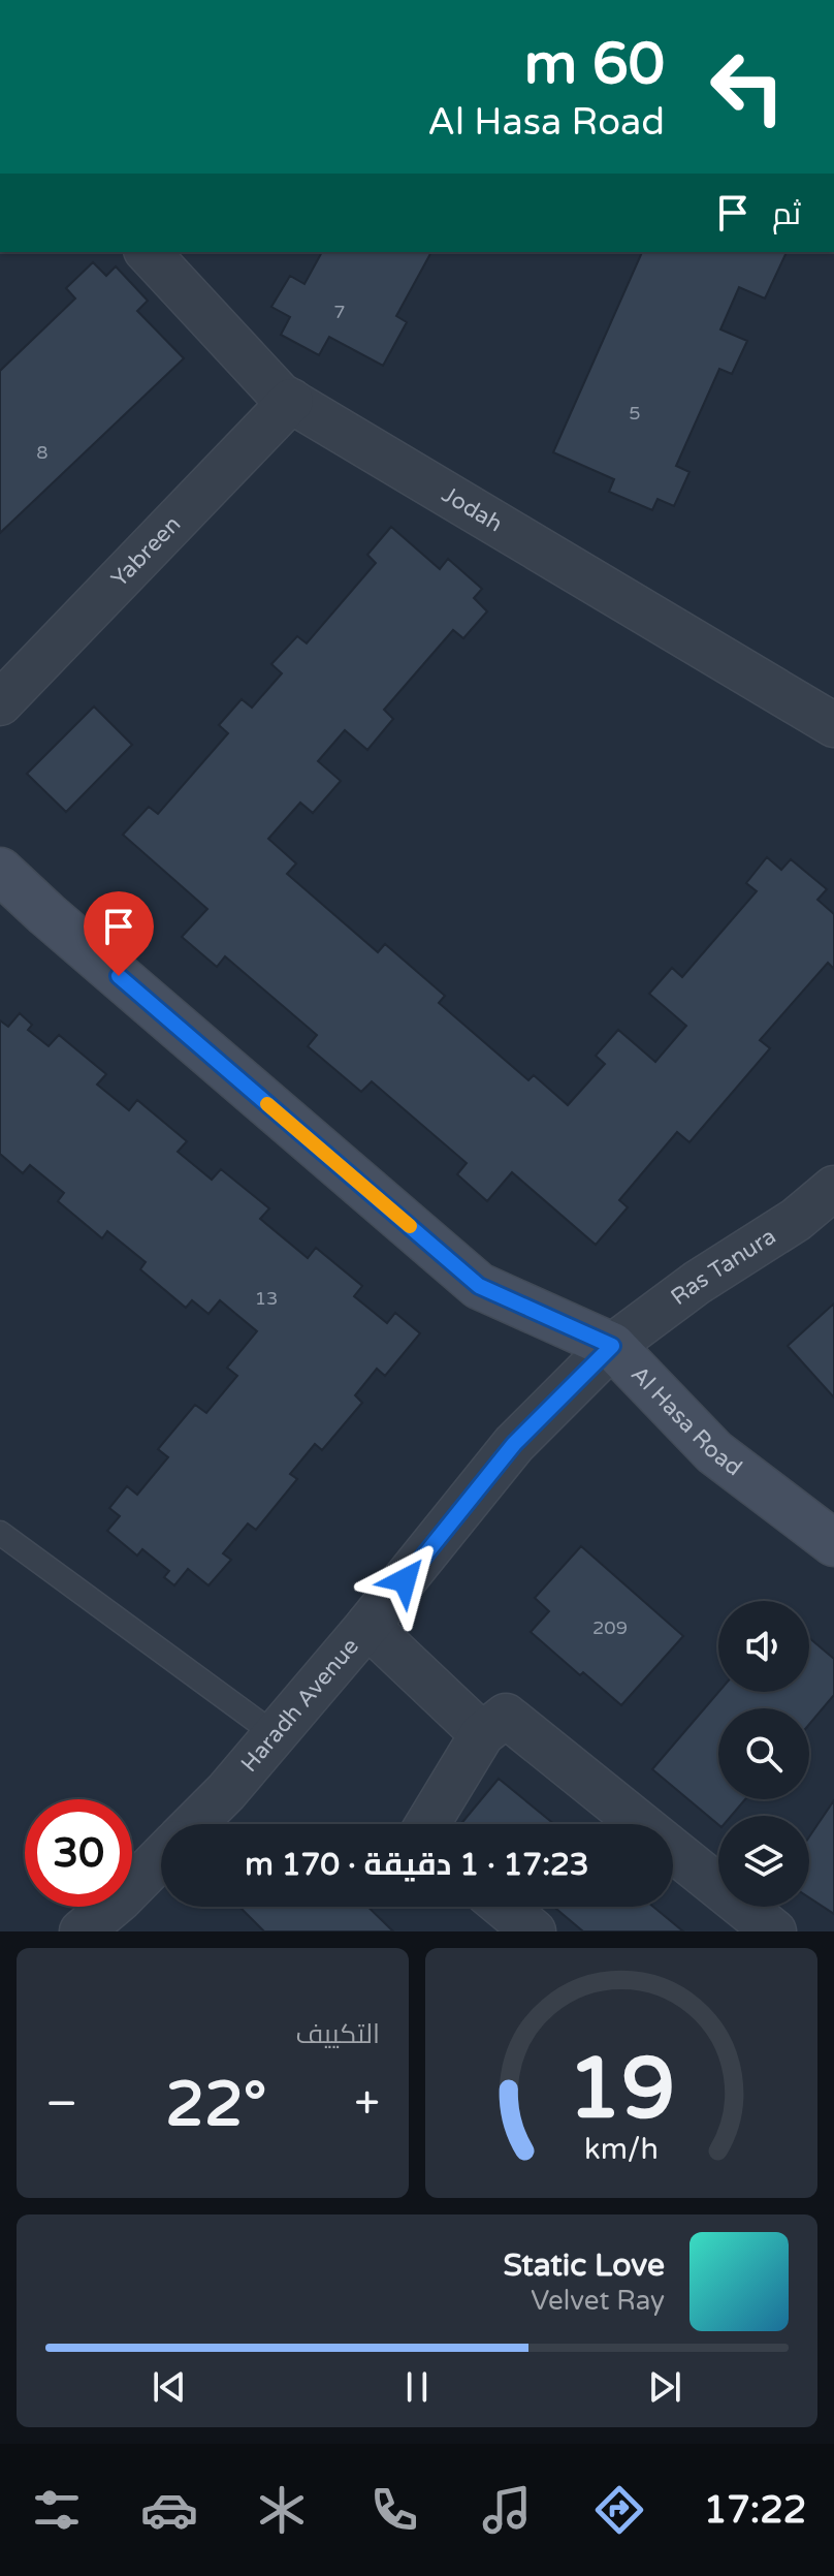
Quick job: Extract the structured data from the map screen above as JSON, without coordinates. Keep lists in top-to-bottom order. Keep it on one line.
{"streets":{"main road":["Al Hasa Road"],"street":["Jodah","Yabreen","Ras Tanura","Haradh Avenue"]},"crossings":[["Jodah","Yabreen"],["Ras Tanura","Al Hasa Road"],["Ras Tanura","Haradh Avenue"],["Al Hasa Road","Haradh Avenue"]],"house_numbers":["7","5","8","13","209"],"page":{"turn":["60 m","Al Hasa Road"],"then":"ثم","limit":"30","trip":"17:23 · 1 دقيقة · 170 m","tile":"التكييف","heat":["−","22°","+"],"song":["Static Love","Velvet Ray"],"tabs":"17:22","gauge":["19","km/h"]}}
